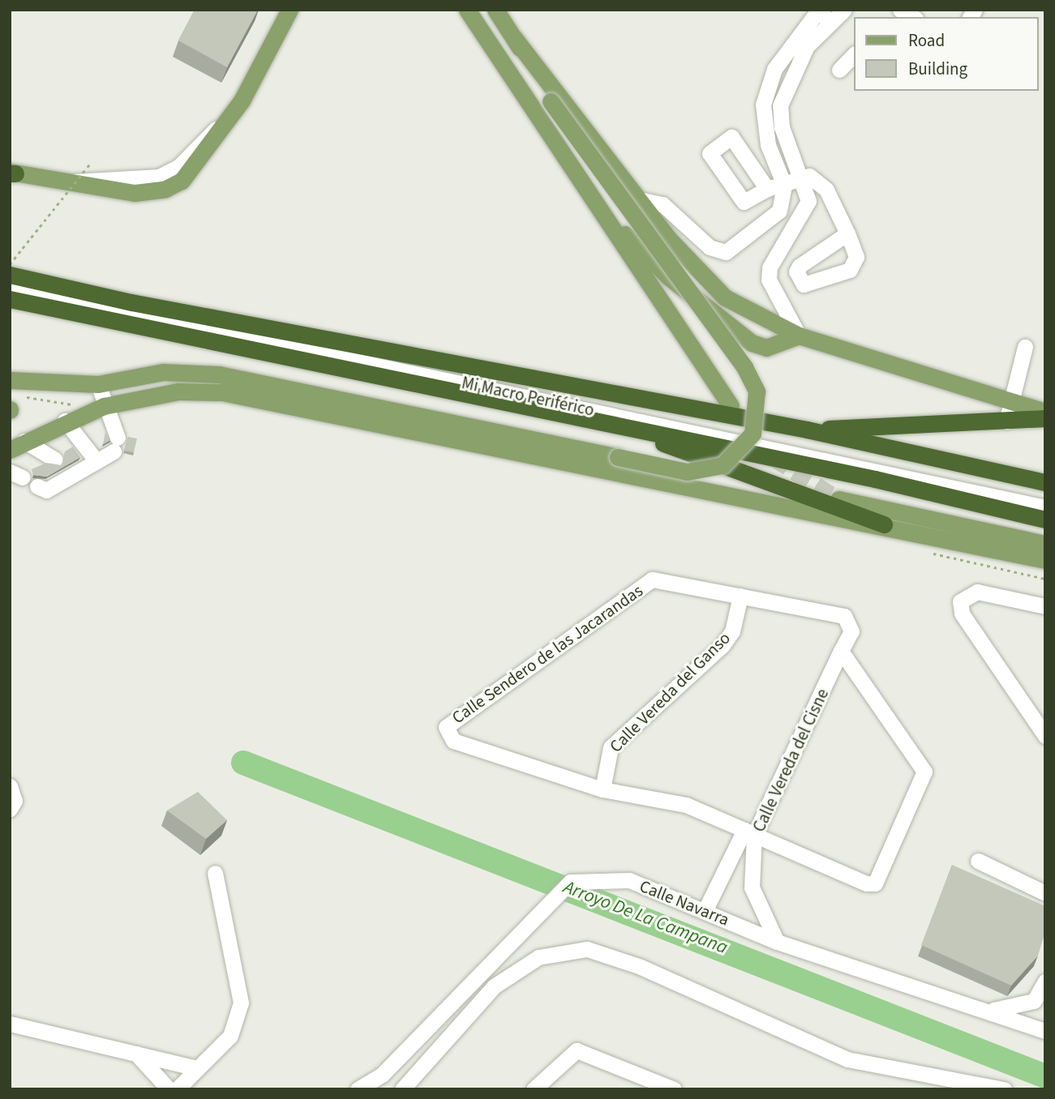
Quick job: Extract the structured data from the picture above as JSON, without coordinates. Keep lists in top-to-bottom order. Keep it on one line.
{"streets":{"street":["Mi Macro Periférico","Calle Sendero de las Jacarandas","Calle Vereda del Ganso","Calle Vereda del Cisne","Calle Navarra"]},"crossings":[["Calle Sendero de las Jacarandas","Calle Vereda del Ganso"],["Calle Sendero de las Jacarandas","Calle Vereda del Cisne"],["Calle Vereda del Cisne","Calle Navarra"]],"water":["Arroyo De La Campana"],"legend":["Road","Building"]}
